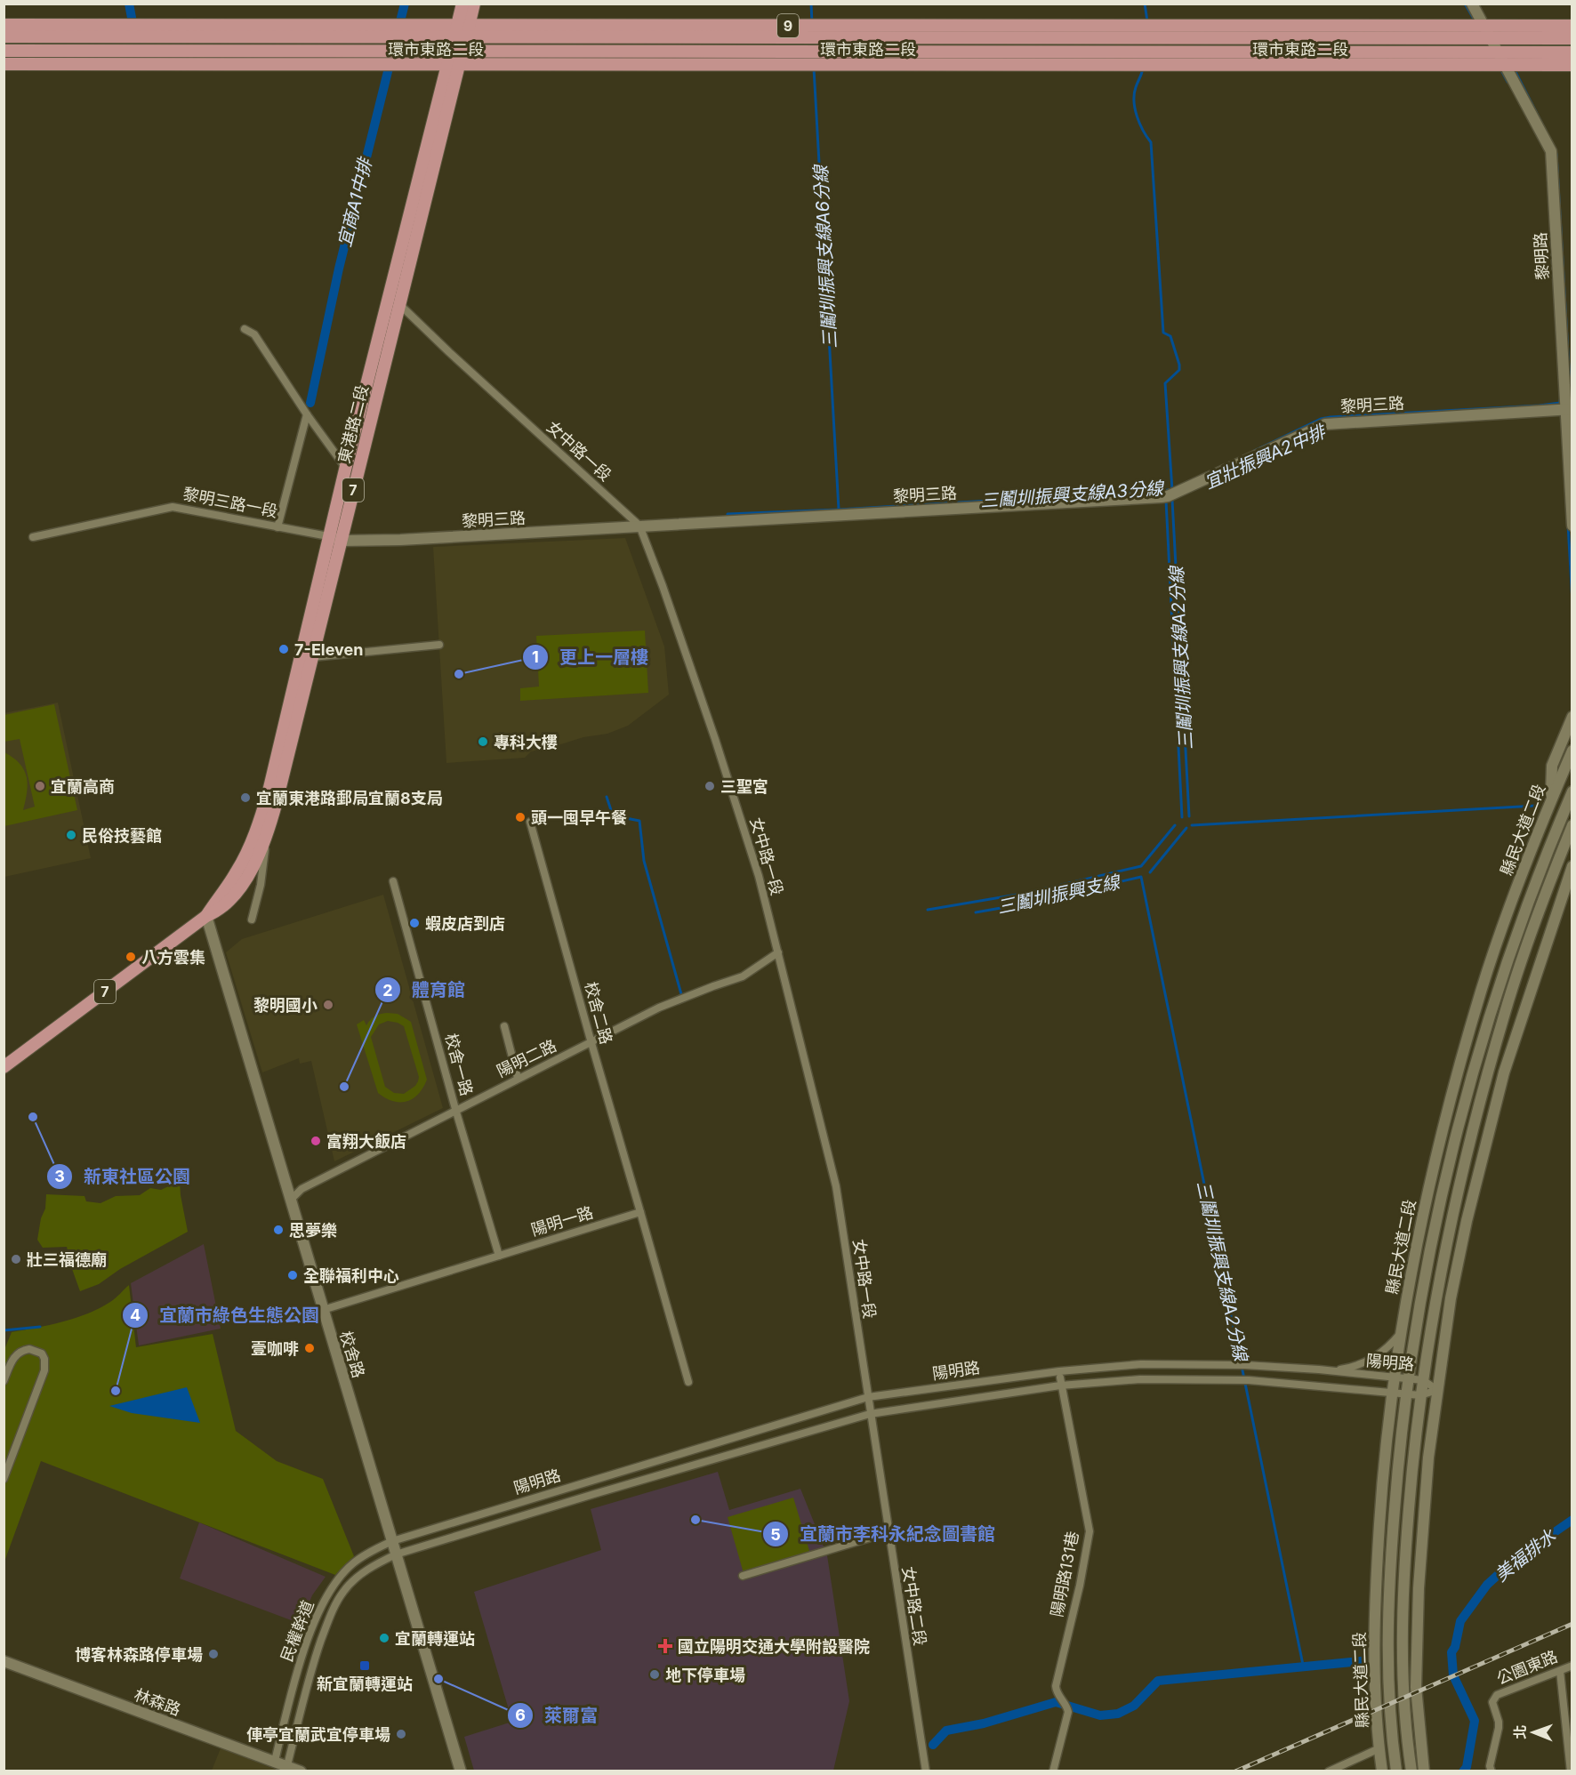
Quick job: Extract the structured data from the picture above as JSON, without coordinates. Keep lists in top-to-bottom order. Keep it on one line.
{"streets":{"main road":["9","環市東路二段","東港路二段","7"],"street":["黎明路","黎明三路","女中路一段","黎明三路一段","縣民大道二段","校舍二路","陽明二路","校舍一路","陽明一路","校舍路","陽明路","陽明路131巷","女中路二段","民權幹道","公園東路","林森路"]},"crossings":[["環市東路二段","黎明路"],["環市東路二段","東港路二段"],["環市東路二段","7"],["黎明路","黎明三路"],["黎明三路","東港路二段"],["黎明三路","女中路一段"],["黎明三路","黎明三路一段"],["東港路二段","女中路一段"],["東港路二段","7"],["東港路二段","黎明三路一段"],["東港路二段","校舍路"],["女中路一段","陽明二路"],["女中路一段","陽明路"],["女中路一段","女中路二段"],["縣民大道二段","陽明路"],["校舍二路","陽明二路"],["校舍二路","陽明一路"],["陽明二路","校舍一路"],["陽明二路","校舍路"],["校舍一路","陽明一路"],["陽明一路","校舍路"],["校舍路","陽明路"],["校舍路","民權幹道"],["陽明路","陽明路131巷"],["陽明路","女中路二段"],["陽明路","民權幹道"],["民權幹道","林森路"]],"water":["宜商A1中排","三鬮圳振興支線A6分線","宜壯振興A2中排","三鬮圳振興支線A3分線","三鬮圳振興支線A2分線","三鬮圳振興支線","美福排水"],"places":{"other":["7-Eleven","更上一層樓","專科大樓","宜蘭高商","三聖宮","宜蘭東港路郵局宜蘭8支局","頭一囤早午餐","民俗技藝館","蝦皮店到店","八方雲集","黎明國小","體育館","新東社區公園","富翔大飯店","思夢樂","壯三福德廟","全聯福利中心","壹咖啡","宜蘭市綠色生態公園","宜蘭市李科永紀念圖書館","宜蘭轉運站","博客林森路停車場","地下停車場","萊爾富","俥亭宜蘭武宜停車場"],"health":["國立陽明交通大學附設醫院"],"transit":["新宜蘭轉運站"]},"north":"left"}
